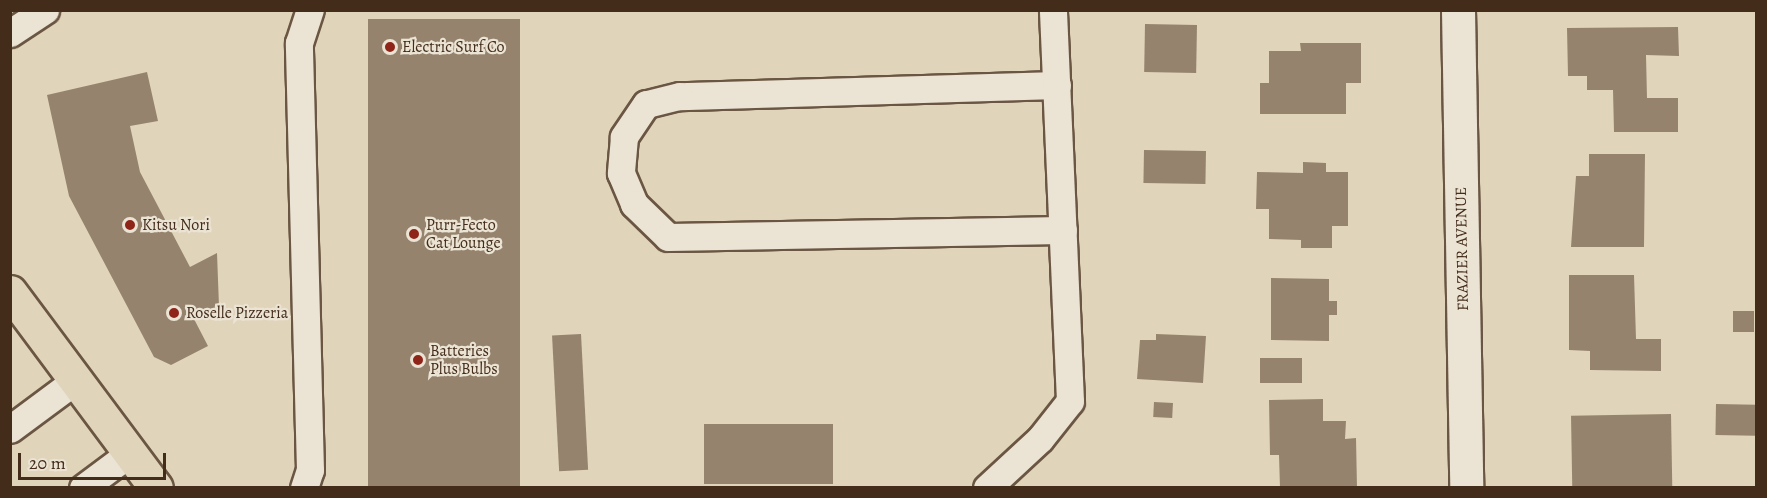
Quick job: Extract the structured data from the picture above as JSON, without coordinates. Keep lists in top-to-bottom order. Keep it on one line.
{"streets":{"street":["FRAZIER AVENUE"]},"places":["Electric Surf Co","Kitsu Nori","Purr-Fecto Cat Lounge","Roselle Pizzeria","Batteries Plus Bulbs"],"scale_bar":"20 m"}
